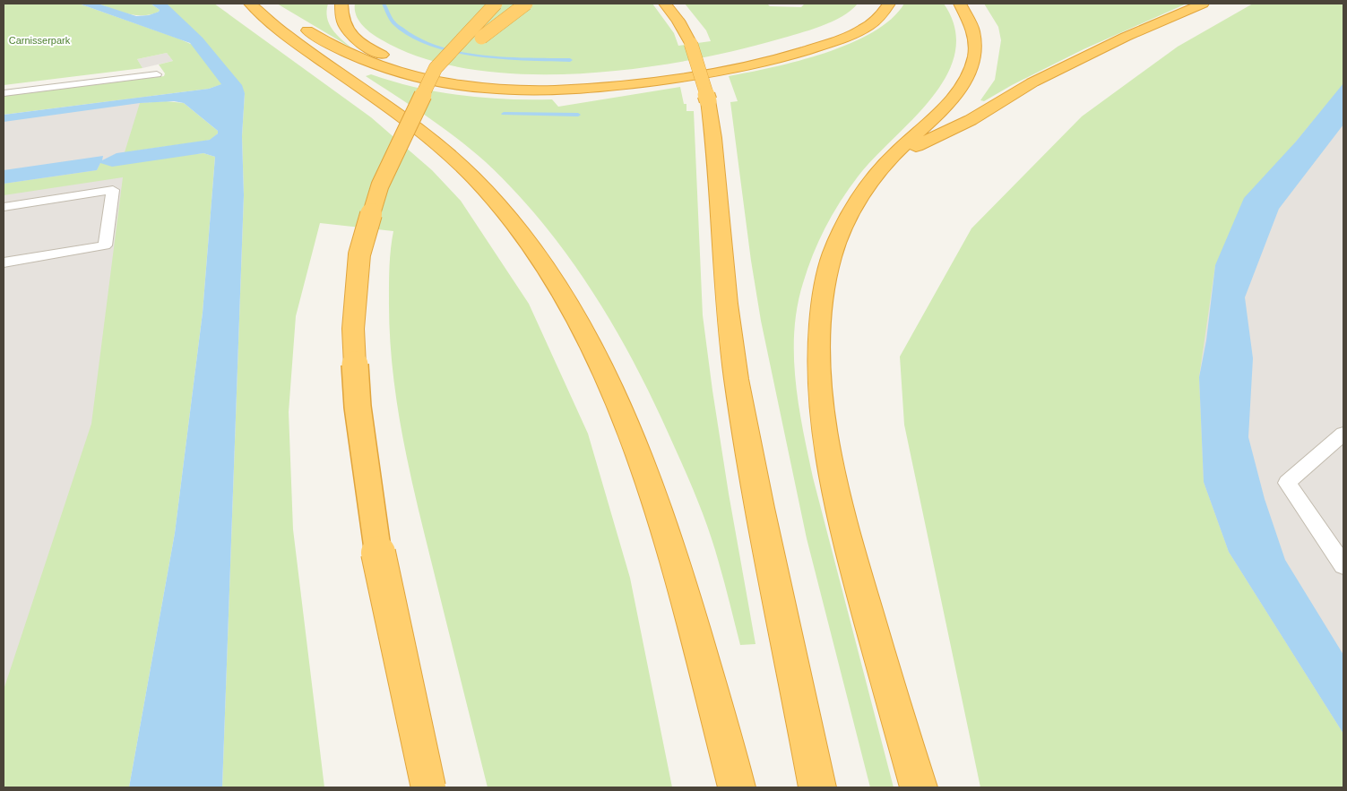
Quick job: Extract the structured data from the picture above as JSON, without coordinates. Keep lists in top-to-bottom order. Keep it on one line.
{"parks":["Carnisserpark"]}
